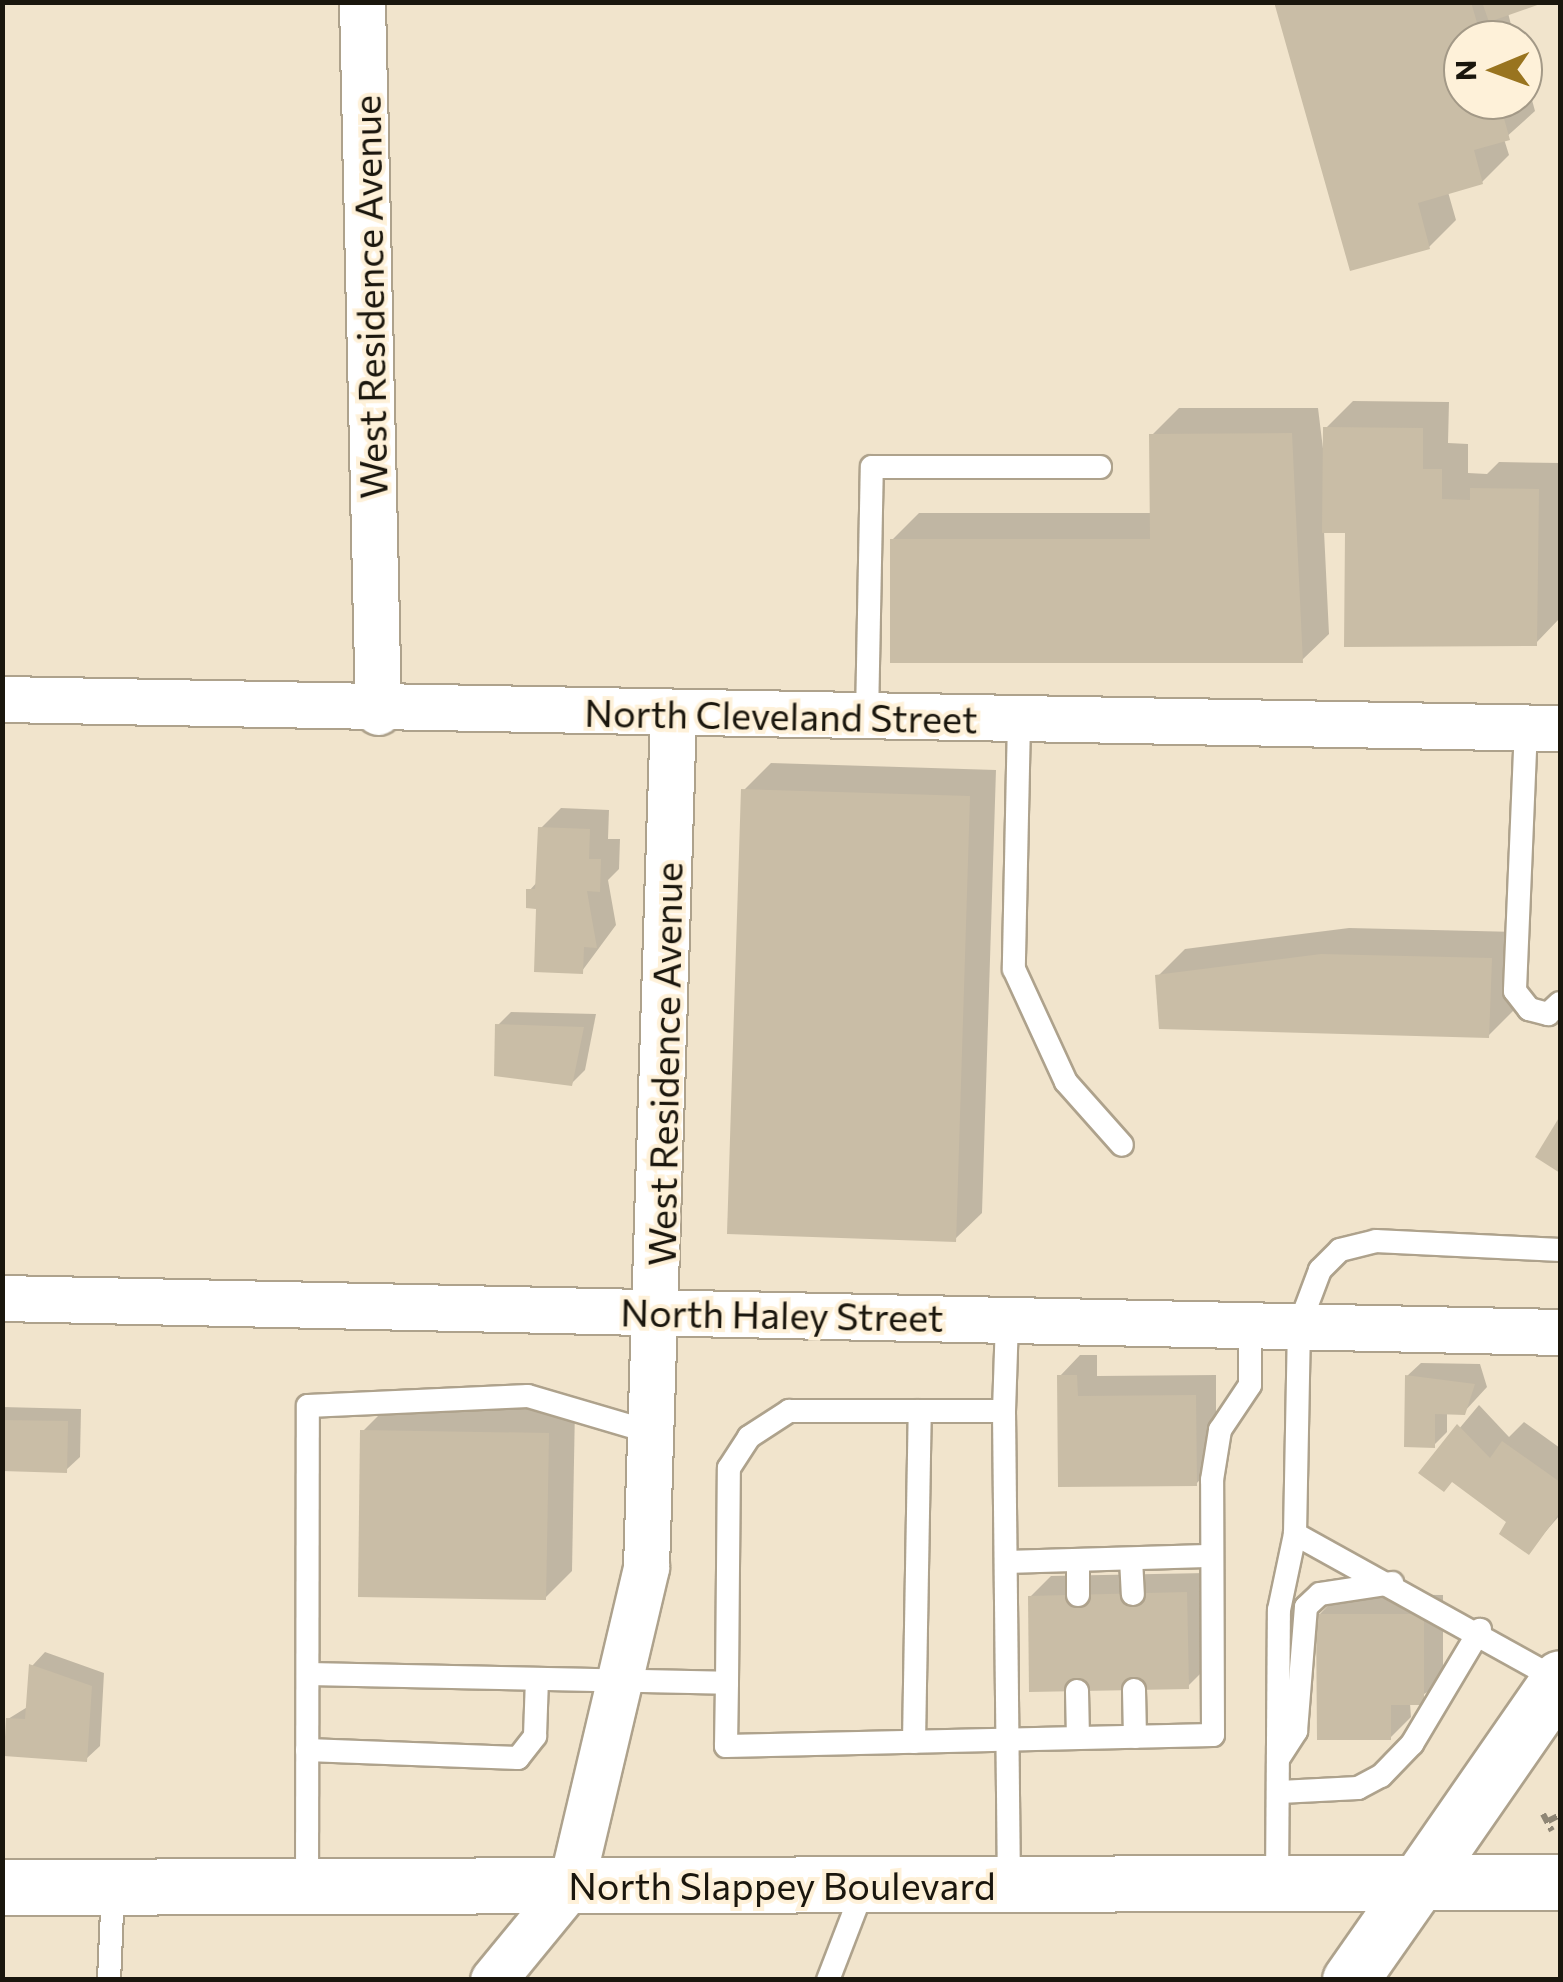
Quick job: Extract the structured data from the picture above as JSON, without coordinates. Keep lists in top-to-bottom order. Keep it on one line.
{"streets":{"main road":["North Slappey Boulevard"],"street":["West Residence Avenue","North Cleveland Street","North Haley Street"]},"crossings":[["West Residence Avenue","North Cleveland Street"],["West Residence Avenue","North Haley Street"],["West Residence Avenue","North Slappey Boulevard"]],"north":"left"}
